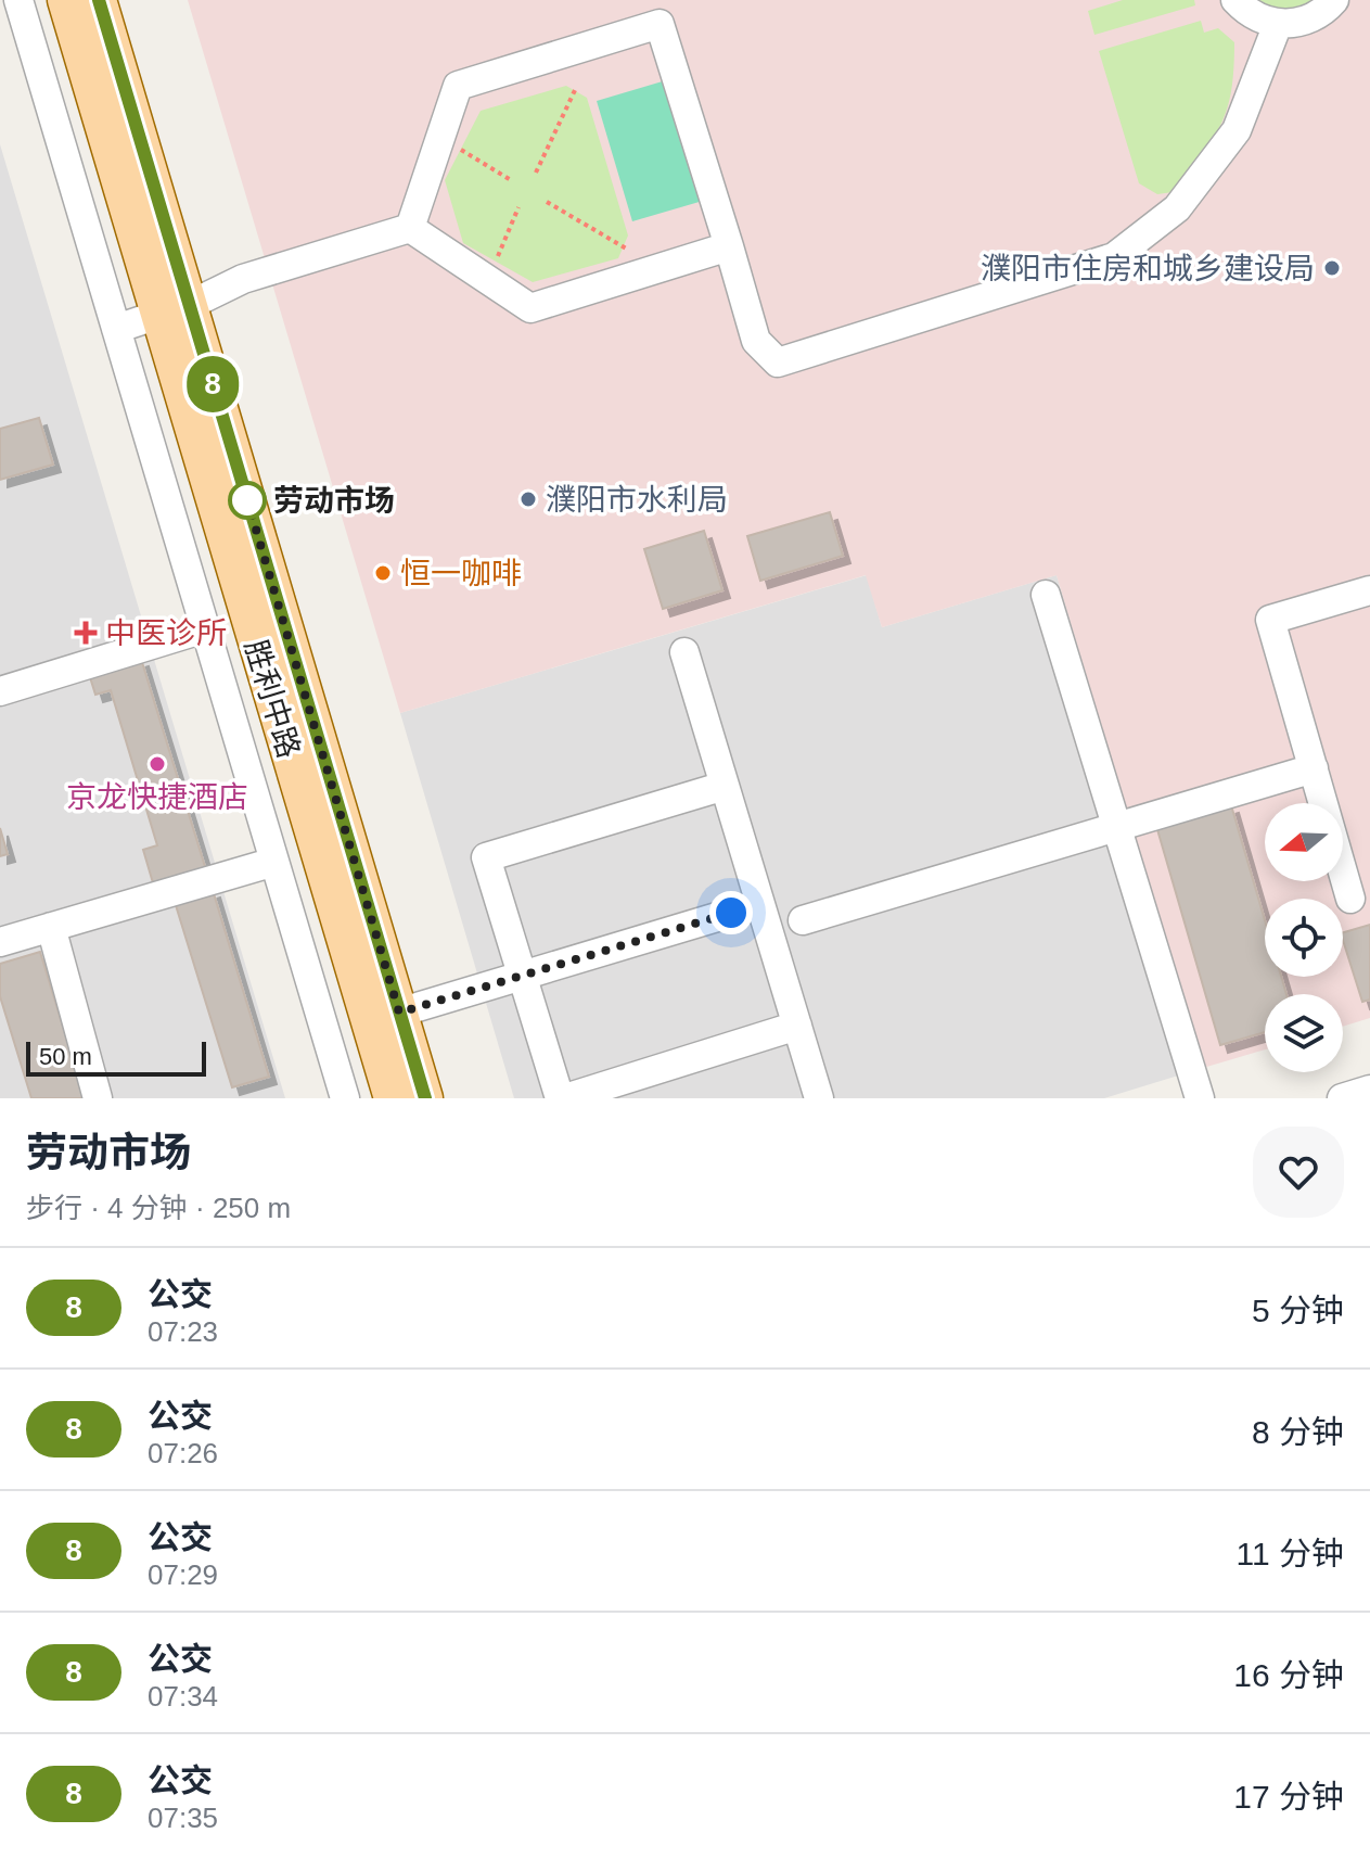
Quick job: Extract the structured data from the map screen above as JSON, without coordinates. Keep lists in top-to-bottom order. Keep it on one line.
{"streets":{"main road":["胜利中路"]},"places":{"other":["濮阳市住房和城乡建设局","濮阳市水利局","劳动市场","恒一咖啡","京龙快捷酒店"],"health":["中医诊所"]},"lines":["bus line 8"],"scale_bar":"50 m","north":"left","page":{"on_map":"8","scale":"50 m","heading":["劳动市场","步行 · 4 分钟 · 250 m"],"list":[{"mark":"8","name":"公交","note":"07:23","value":"5 分钟"},{"mark":"8","name":"公交","note":"07:26","value":"8 分钟"},{"mark":"8","name":"公交","note":"07:29","value":"11 分钟"},{"mark":"8","name":"公交","note":"07:34","value":"16 分钟"},{"mark":"8","name":"公交","note":"07:35","value":"17 分钟"}]}}
